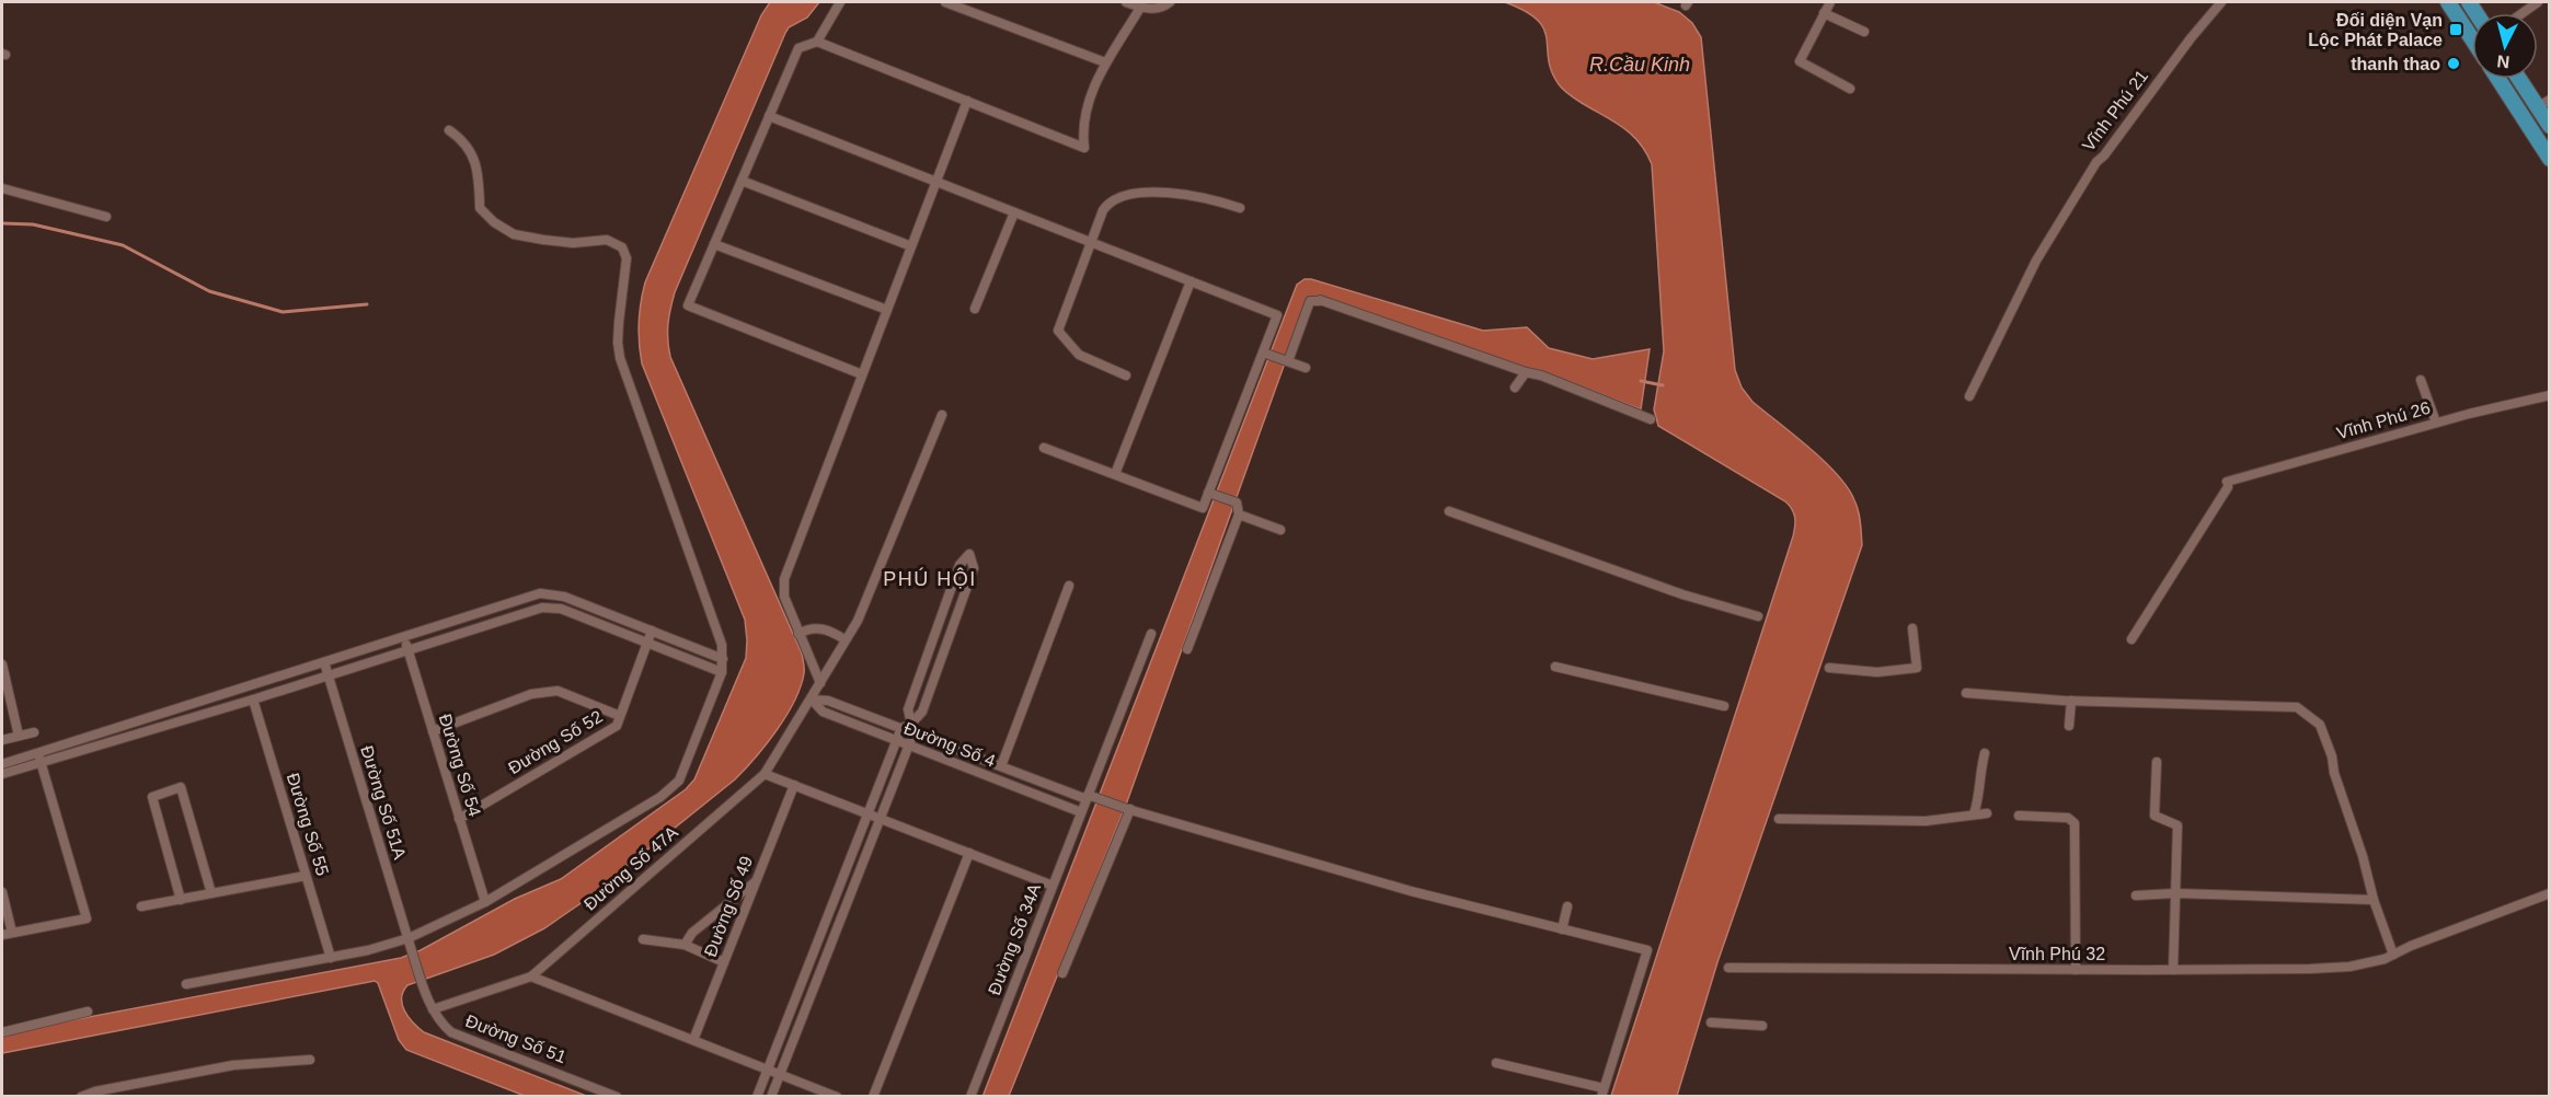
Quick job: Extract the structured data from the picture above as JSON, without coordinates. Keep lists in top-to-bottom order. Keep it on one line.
{"streets":{"street":["Vĩnh Phú 21","Vĩnh Phú 26","Đường Số 52","Đường Số 4","Đường Số 54","Đường Số 51A","Đường Số 55","Đường Số 47A","Đường Số 49","Đường Số 34A","Vĩnh Phú 32","Đường Số 51"]},"crossings":[["Đường Số 52","Đường Số 54"],["Đường Số 4","Đường Số 47A"],["Đường Số 4","Đường Số 34A"],["Đường Số 51A","Đường Số 51"],["Đường Số 47A","Đường Số 51"]],"districts":["PHÚ HỘI"],"water":["R.Cầu Kinh"],"places":{"transit":["Đối diện Vạn Lộc Phát Palace"],"other":["thanh thao"]},"north":"bottom"}
